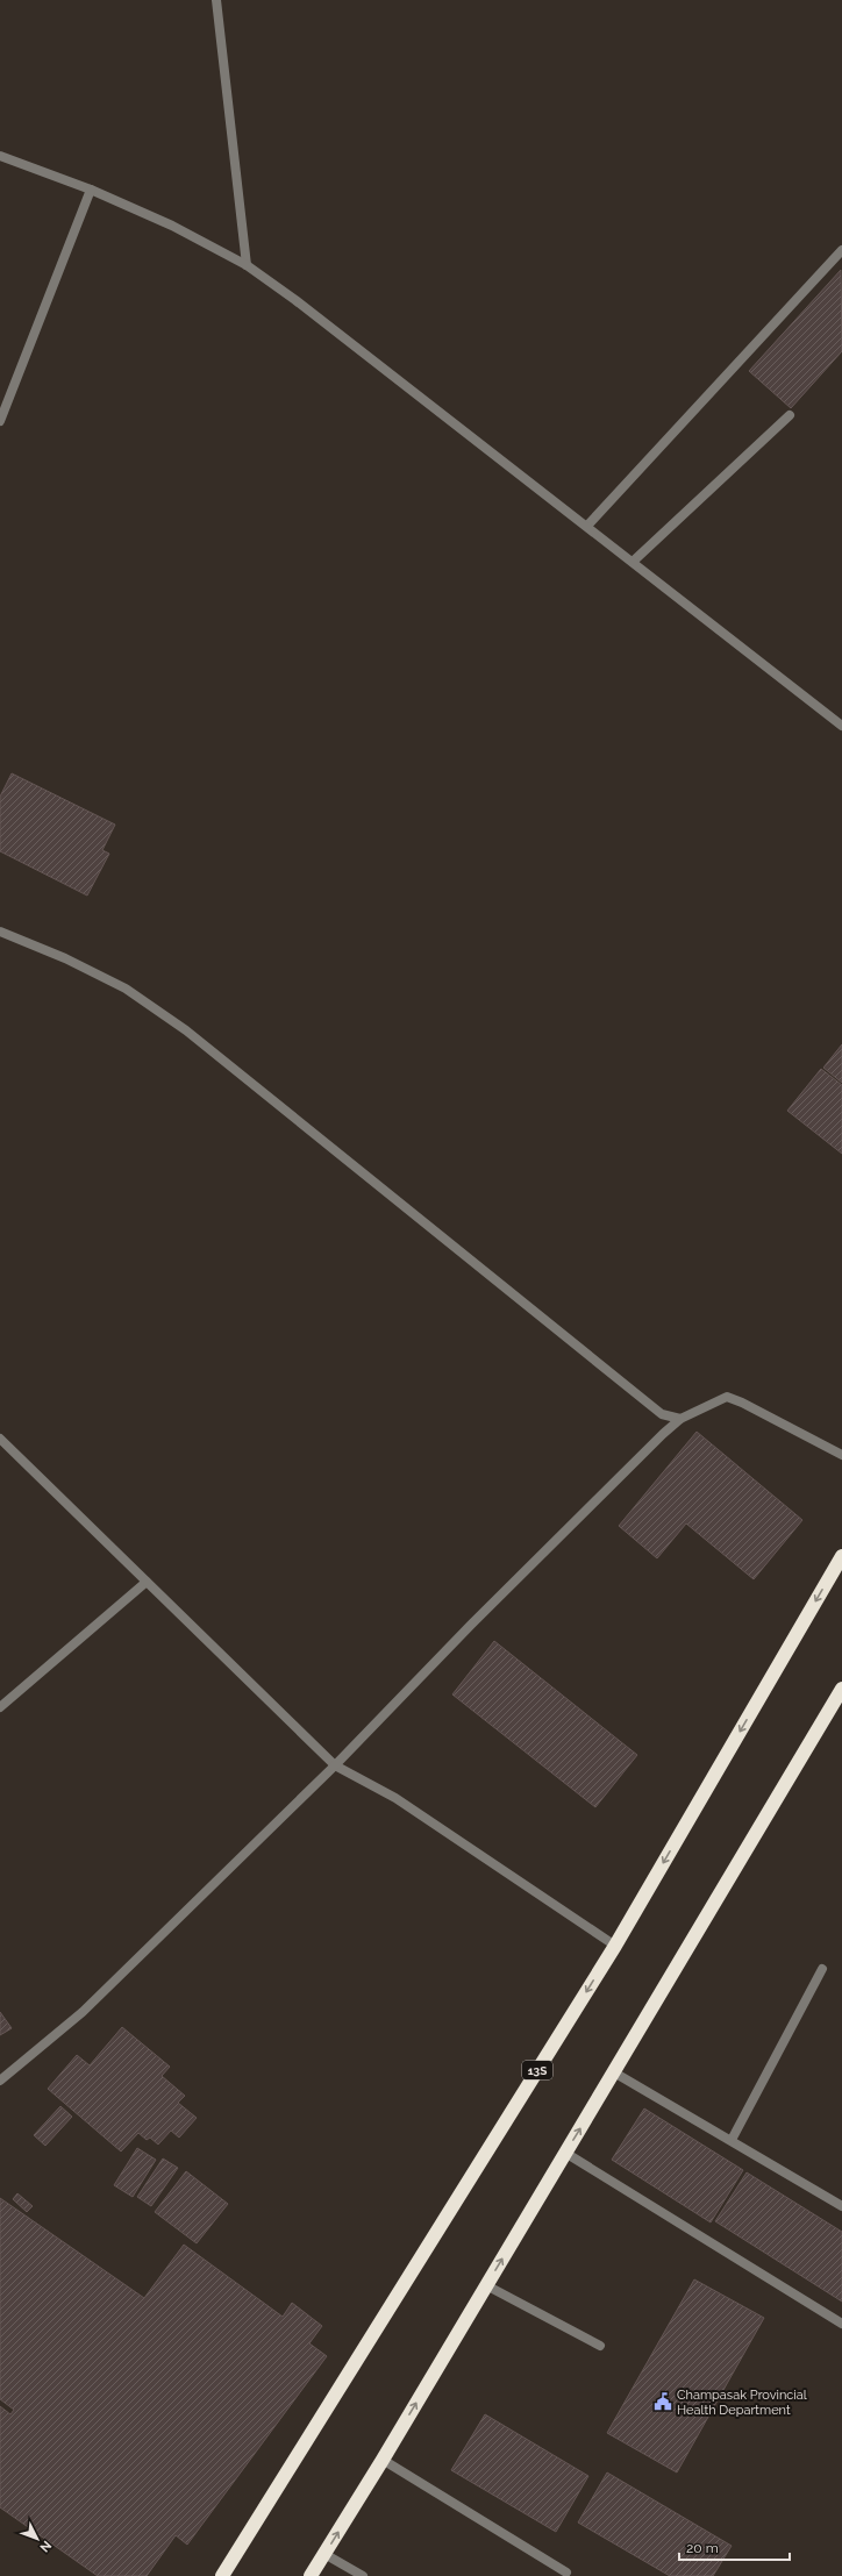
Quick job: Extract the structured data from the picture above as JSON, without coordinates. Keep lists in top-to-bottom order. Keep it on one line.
{"streets":{"highway":["13S"]},"places":{"public building":["Champasak Provincial Health Department"]},"scale_bar":"20 m","north":"bottom right"}
